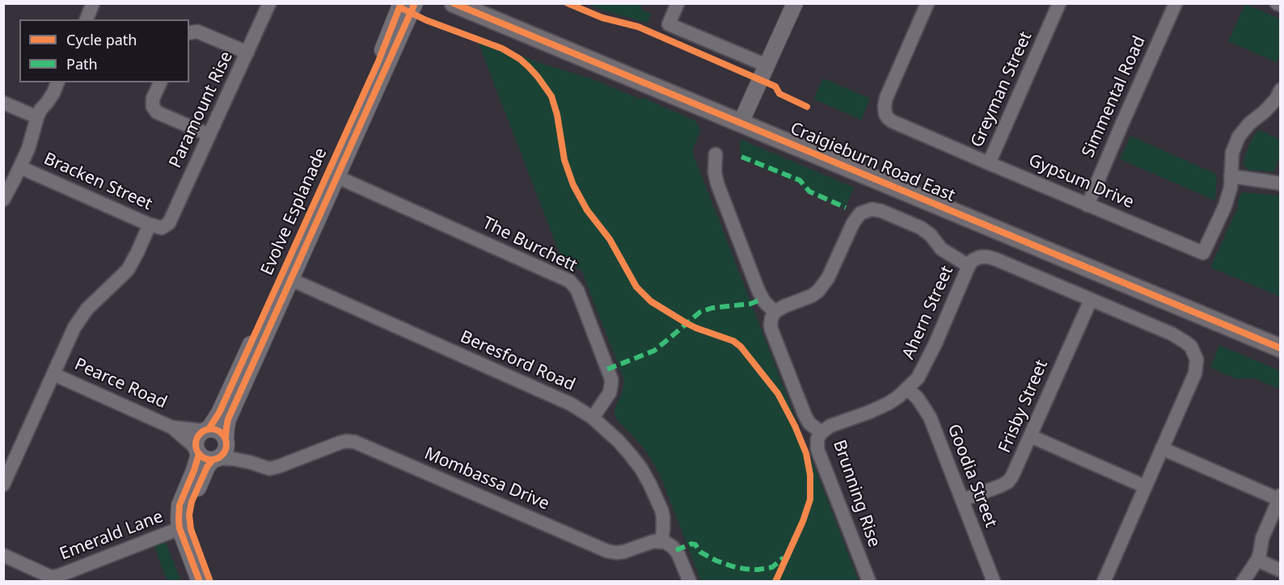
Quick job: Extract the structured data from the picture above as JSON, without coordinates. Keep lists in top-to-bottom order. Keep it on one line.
{"streets":{"main road":["Craigieburn Road East"],"street":["Greyman Street","Simmental Road","Paramount Rise","Bracken Street","Gypsum Drive","Evolve Esplanade","The Burchett","Ahern Street","Beresford Road","Pearce Road","Frisby Street","Goodia Street","Mombassa Drive","Brunning Rise","Emerald Lane"]},"crossings":[["Greyman Street","Gypsum Drive"],["Simmental Road","Gypsum Drive"],["Paramount Rise","Bracken Street"],["Paramount Rise","Pearce Road"],["Evolve Esplanade","The Burchett"],["Evolve Esplanade","Beresford Road"],["Evolve Esplanade","Pearce Road"],["Evolve Esplanade","Mombassa Drive"],["The Burchett","Beresford Road"],["Ahern Street","Goodia Street"],["Ahern Street","Brunning Rise"],["Beresford Road","Mombassa Drive"],["Pearce Road","Mombassa Drive"],["Frisby Street","Goodia Street"]],"legend":["Cycle path","Path"]}
